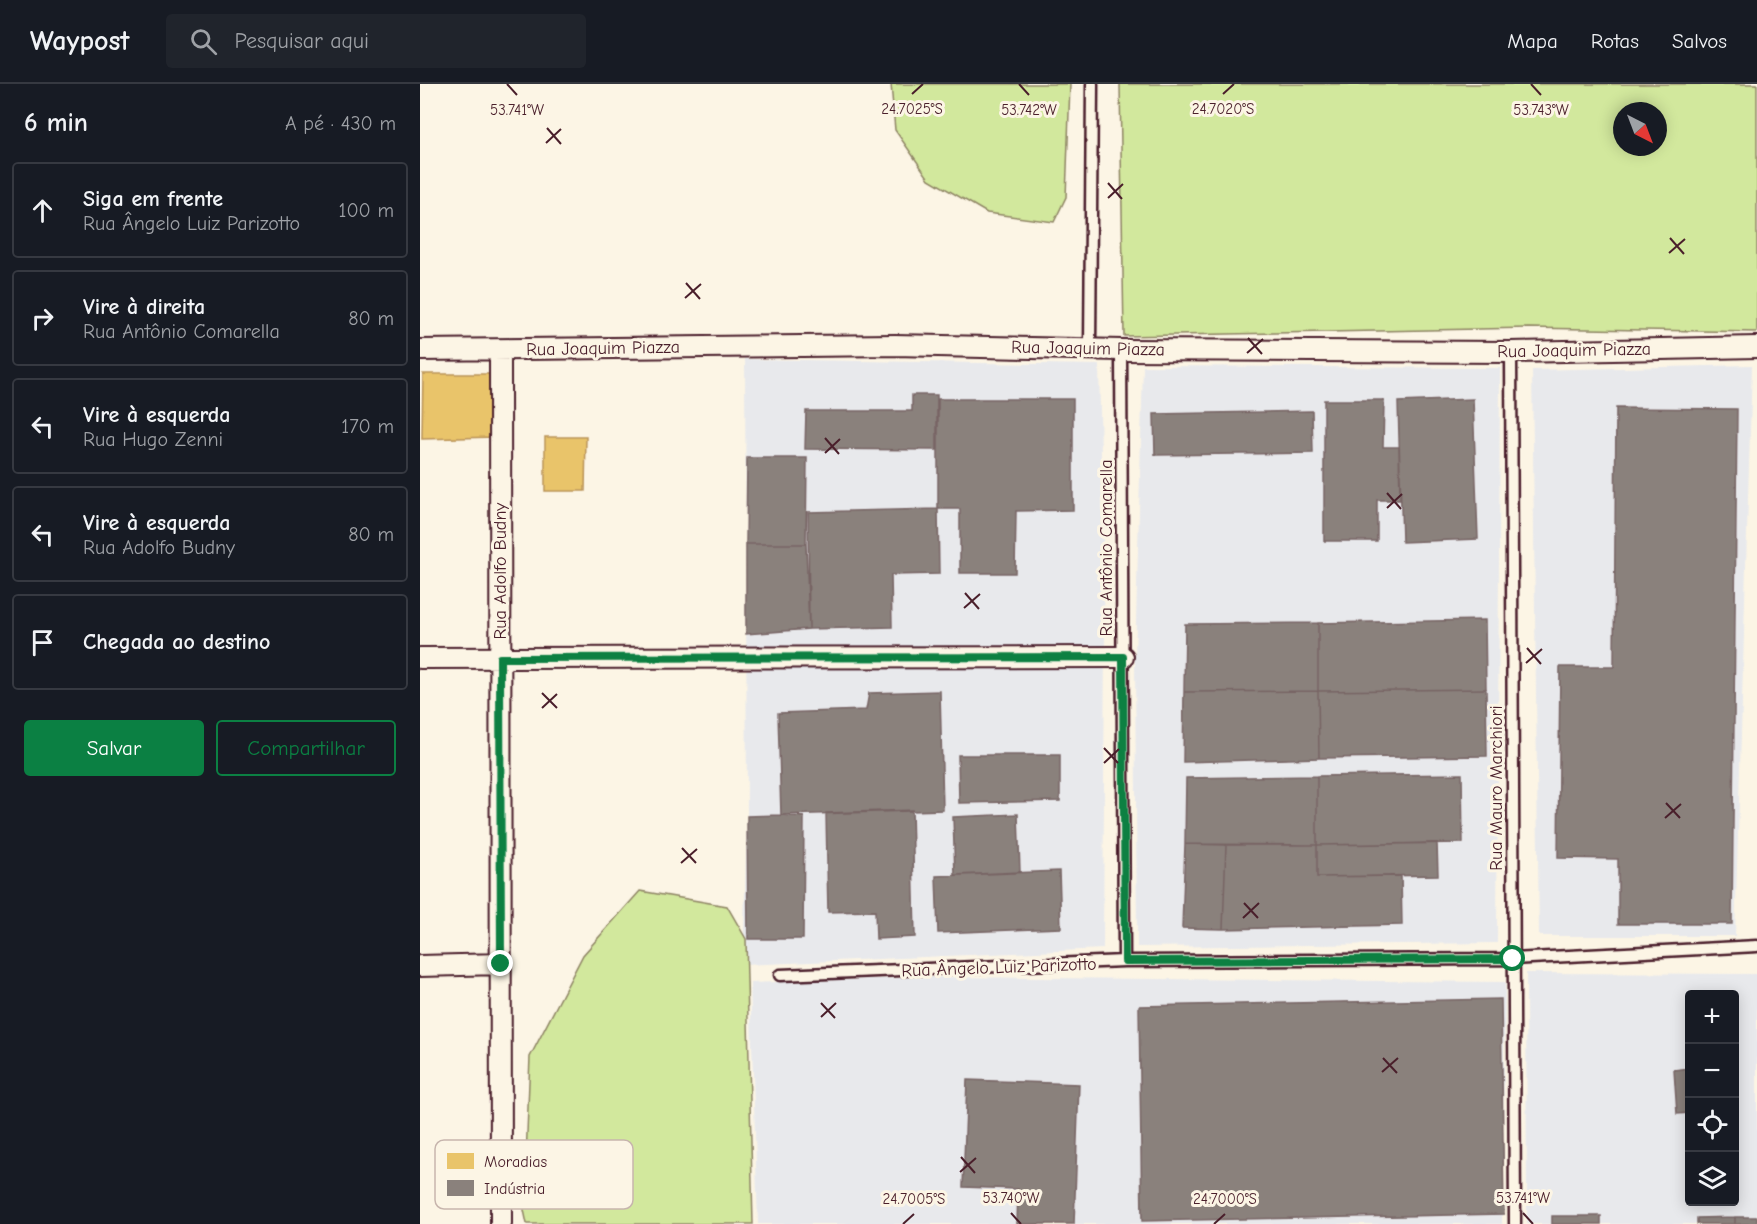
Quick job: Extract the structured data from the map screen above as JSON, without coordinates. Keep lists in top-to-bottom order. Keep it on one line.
{"streets":{"street":["Rua Joaquim Piazza","Rua Adolfo Budny"],"lane":["Rua Antônio Comarella","Rua Mauro Marchiori","Rua Ângelo Luiz Parizotto"]},"crossings":[["Rua Joaquim Piazza","Rua Antônio Comarella"],["Rua Joaquim Piazza","Rua Adolfo Budny"],["Rua Joaquim Piazza","Rua Mauro Marchiori"],["Rua Antônio Comarella","Rua Ângelo Luiz Parizotto"],["Rua Mauro Marchiori","Rua Ângelo Luiz Parizotto"]],"legend":["Moradias","Indústria"],"north":"bottom right","page":{"header":"Waypost","search":"Pesquisar aqui","nav":["Mapa","Rotas","Salvos"],"heading":["6 min","A pé · 430 m"],"list":[["Siga em frente","Rua Ângelo Luiz Parizotto","100 m"],["Vire à direita","Rua Antônio Comarella","80 m"],["Vire à esquerda","Rua Hugo Zenni","170 m"],["Vire à esquerda","Rua Adolfo Budny","80 m"],"Chegada ao destino"],"buttons":["Salvar","Compartilhar"],"map_buttons":["+","−"]},"coordinates":["24.7025°S","24.7020°S","53.741°W","53.742°W","53.743°W","53.740°W","24.7005°S","24.7000°S"]}
